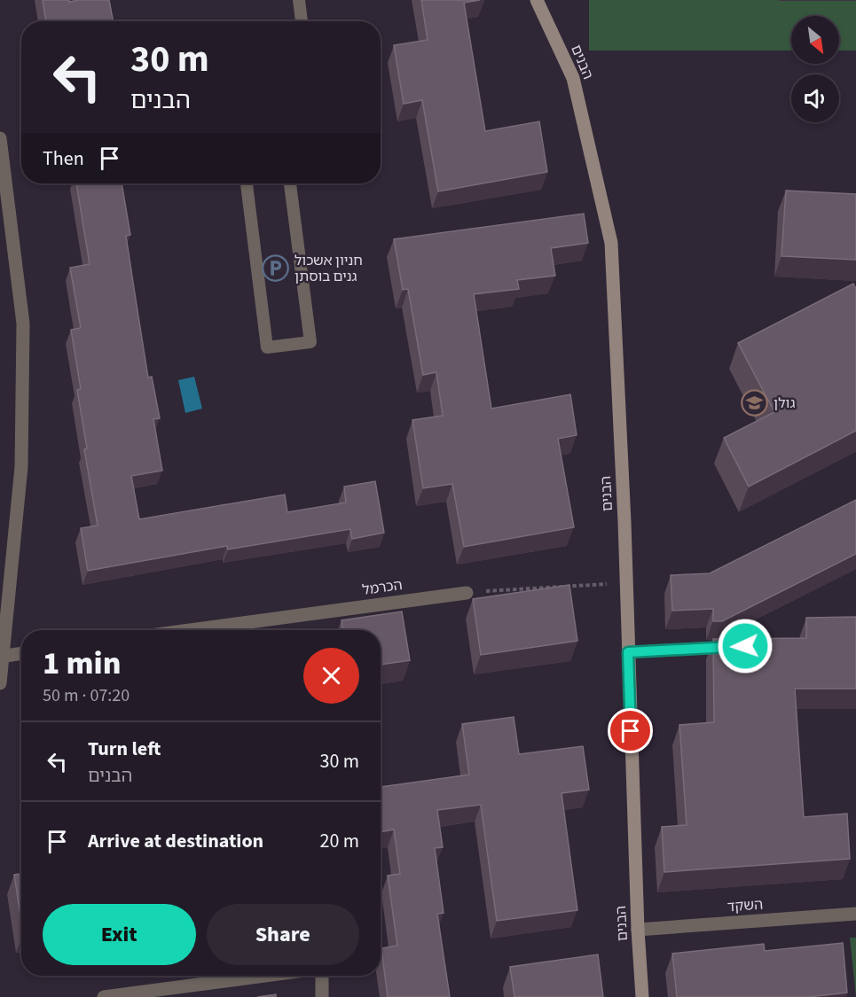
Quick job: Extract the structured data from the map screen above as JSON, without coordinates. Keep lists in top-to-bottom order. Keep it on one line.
{"streets":{"street":["הבנים","הכרמל","השקד"]},"crossings":[["הבנים","השקד"]],"places":{"parking":["חניון אשכול גנים בוסתן"],"school or university":["גולן"]},"north":"bottom right","page":{"turn":["30 m","הבנים"],"then":"Then","heading":["1 min","50 m · 07:20"],"list":[{"name":"Turn left","note":"הבנים","value":"30 m"},{"name":"Arrive at destination","value":"20 m"}],"buttons":["Exit","Share"]}}
